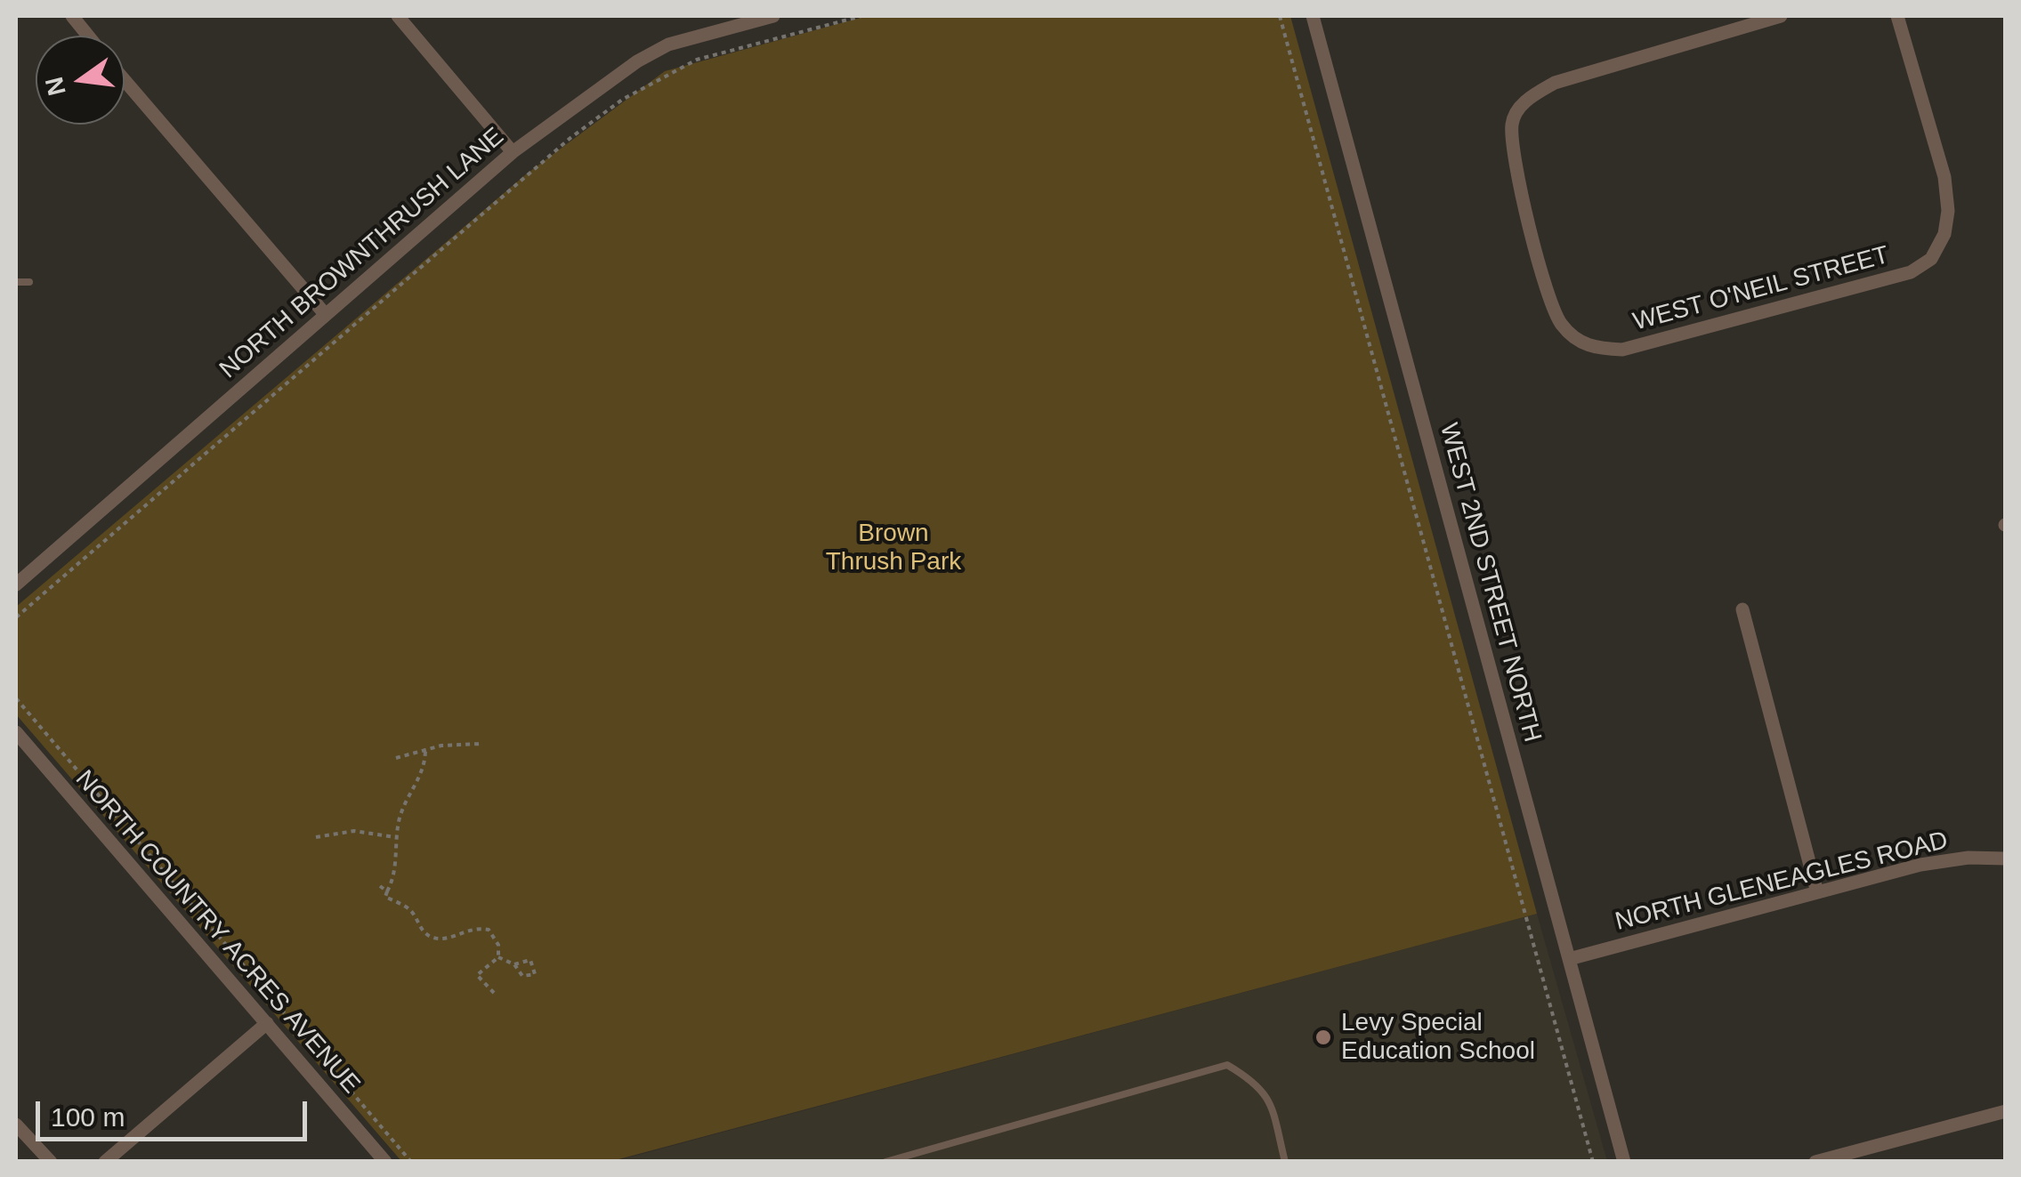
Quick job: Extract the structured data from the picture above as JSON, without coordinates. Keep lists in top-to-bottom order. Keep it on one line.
{"streets":{"street":["NORTH BROWNTHRUSH LANE","WEST O'NEIL STREET","WEST 2ND STREET NORTH","NORTH GLENEAGLES ROAD","NORTH COUNTRY ACRES AVENUE"]},"crossings":[["WEST 2ND STREET NORTH","NORTH GLENEAGLES ROAD"]],"parks":["Brown Thrush Park"],"places":["Levy Special Education School"],"scale_bar":"100 m","north":"left"}
